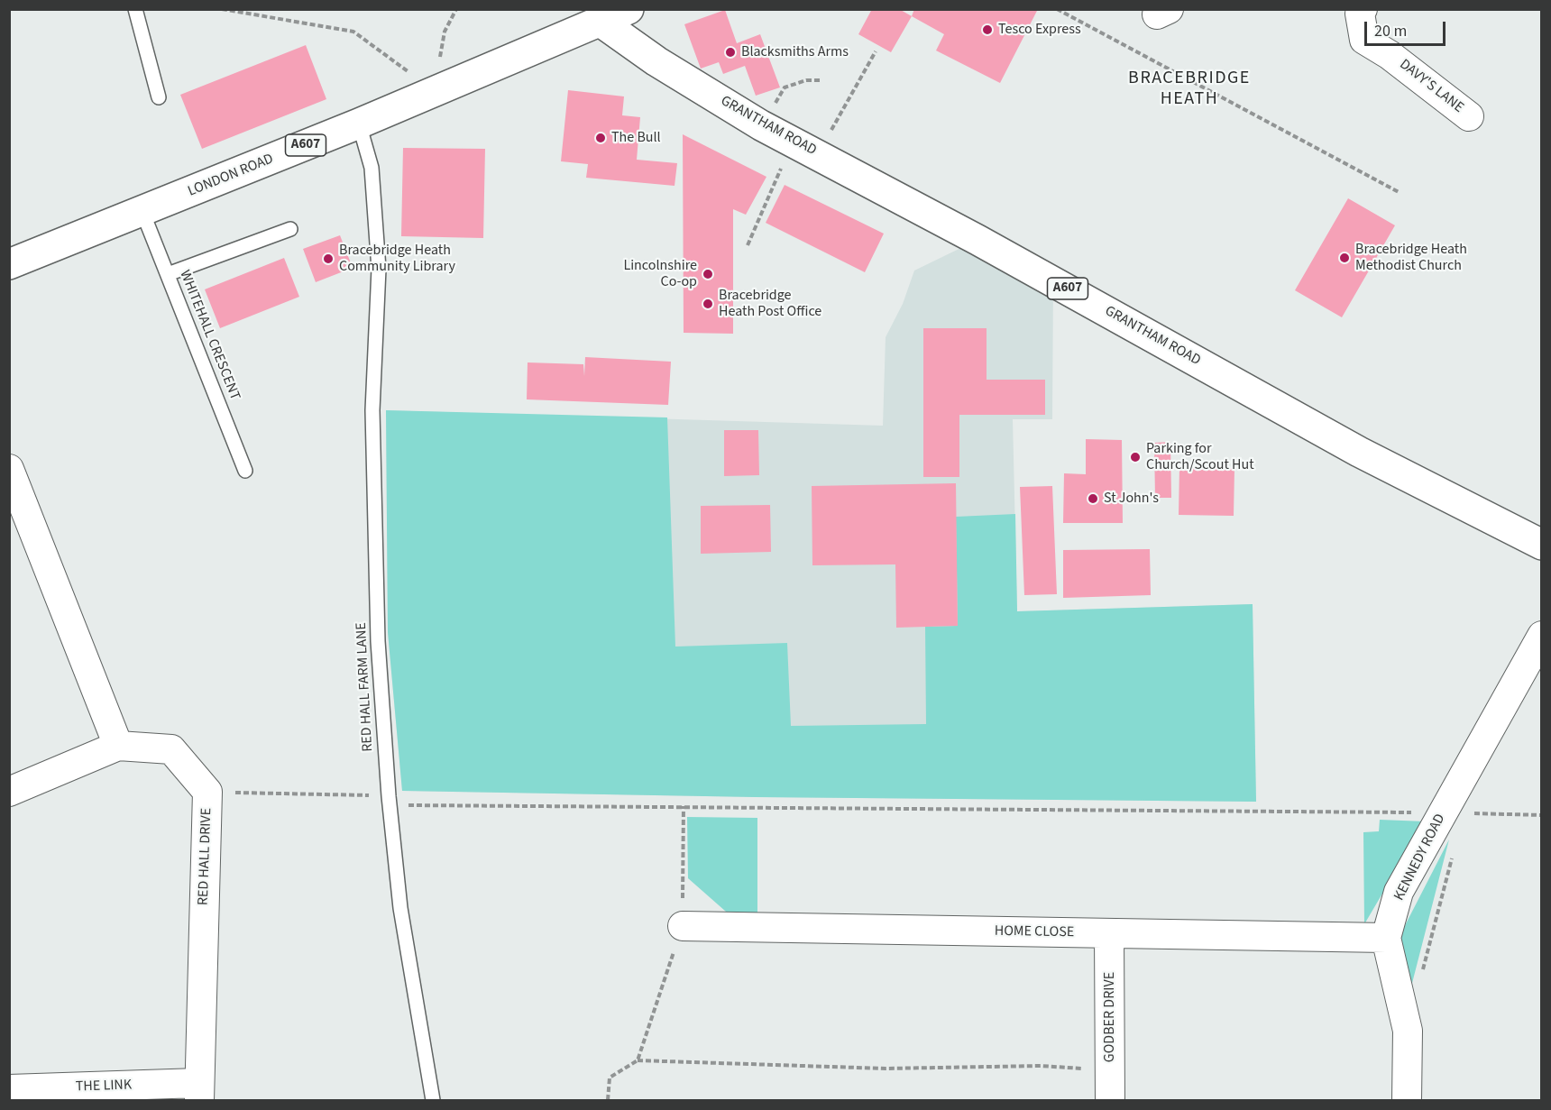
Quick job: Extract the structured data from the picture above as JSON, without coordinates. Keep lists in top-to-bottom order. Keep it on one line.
{"streets":{"main road":["GRANTHAM ROAD","A607","LONDON ROAD"],"street":["DAVY'S LANE","RED HALL DRIVE","KENNEDY ROAD","HOME CLOSE","GODBER DRIVE","THE LINK"],"lane":["WHITEHALL CRESCENT","RED HALL FARM LANE"]},"crossings":[["GRANTHAM ROAD","A607"],["GRANTHAM ROAD","LONDON ROAD"],["A607","LONDON ROAD"],["LONDON ROAD","WHITEHALL CRESCENT"],["LONDON ROAD","RED HALL FARM LANE"],["RED HALL DRIVE","THE LINK"],["KENNEDY ROAD","HOME CLOSE"],["HOME CLOSE","GODBER DRIVE"]],"districts":["BRACEBRIDGE HEATH"],"places":["Tesco Express","Blacksmiths Arms","The Bull","Bracebridge Heath Methodist Church","Bracebridge Heath Community Library","Lincolnshire Co-op","Bracebridge Heath Post Office","Parking for Church/Scout Hut","St John's"],"scale_bar":"20 m"}
